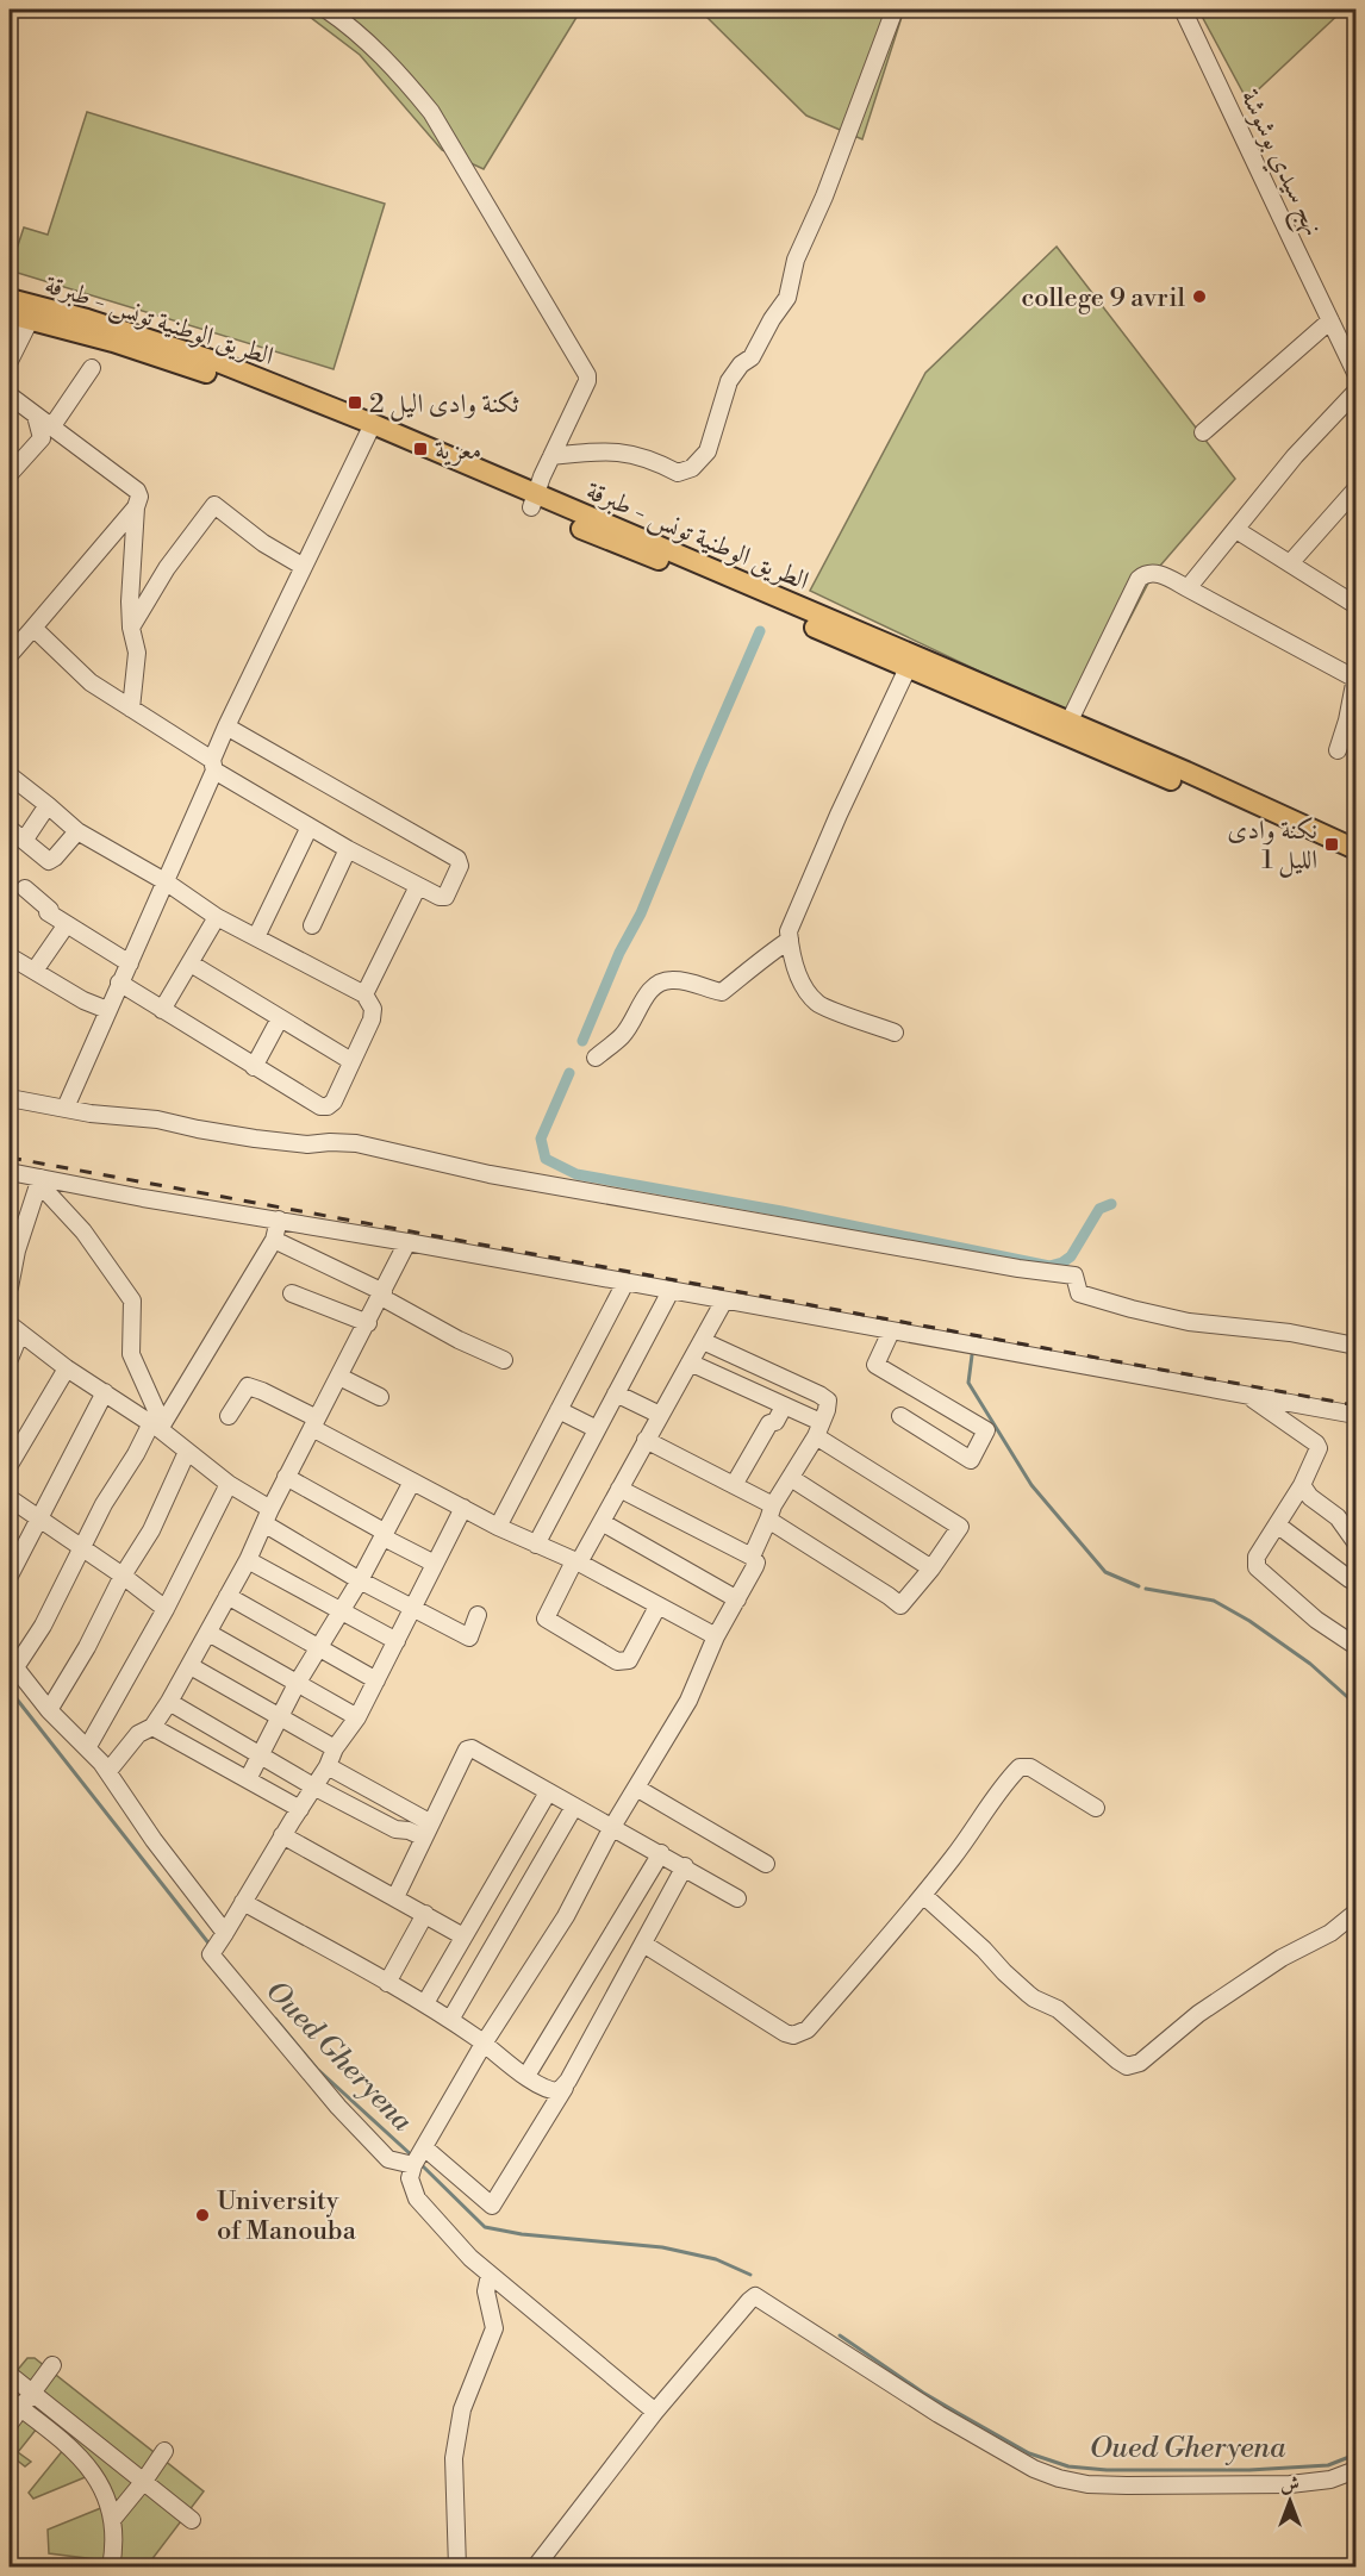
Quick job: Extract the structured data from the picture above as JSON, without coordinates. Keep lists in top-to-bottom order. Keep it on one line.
{"streets":{"main road":["الطريق الوطنية تونس - طبرقة"],"street":["نهج سيدي بوشوشة"]},"water":["Oued Gheryena"],"places":{"other":["college 9 avril","University of Manouba"],"transit":["ثكنة وادى اليل 2","معزية","نكنة وادى الليل 1"]},"north":"top"}
